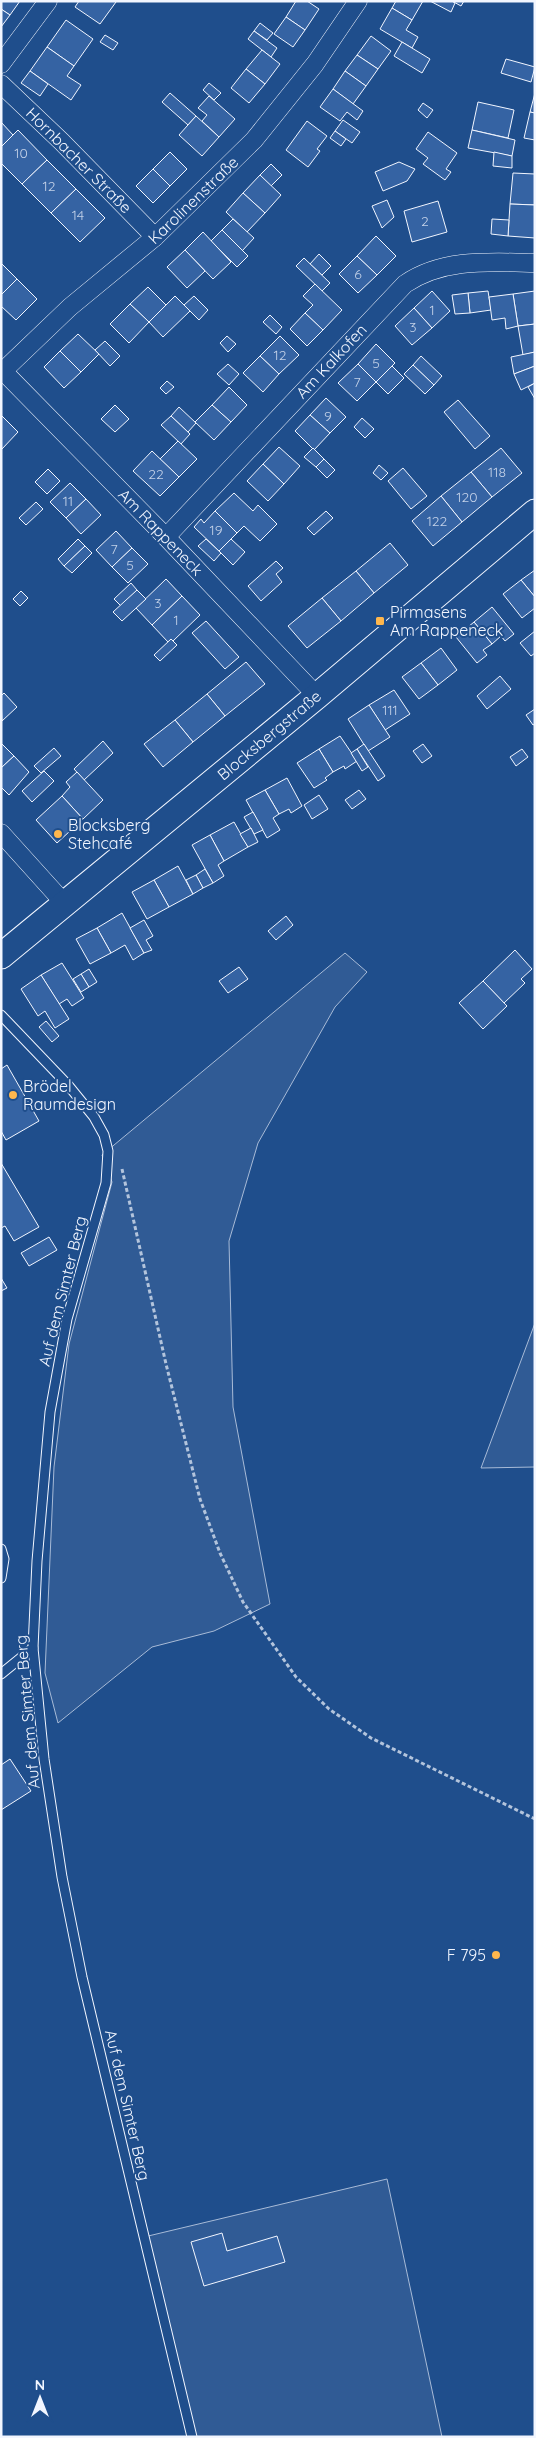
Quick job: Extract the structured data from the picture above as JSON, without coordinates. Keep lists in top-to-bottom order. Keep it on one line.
{"streets":{"main road":["Blocksbergstraße"],"street":["Hornbacher Straße","Karolinenstraße","Am Kalkofen","Am Rappeneck"],"lane":["Auf dem Simter Berg"]},"crossings":[["Hornbacher Straße","Karolinenstraße"],["Karolinenstraße","Am Rappeneck"],["Am Kalkofen","Am Rappeneck"],["Am Rappeneck","Blocksbergstraße"]],"places":{"transit":["Pirmasens Am Rappeneck"],"other":["Blocksberg Stehcafé","Brödel Raumdesign","F 795"]},"house_numbers":["10","12","14","2","6","1","3","12","5","7","9","118","22","120","11","122","19","7","5","3","1","111"],"north":"top"}
